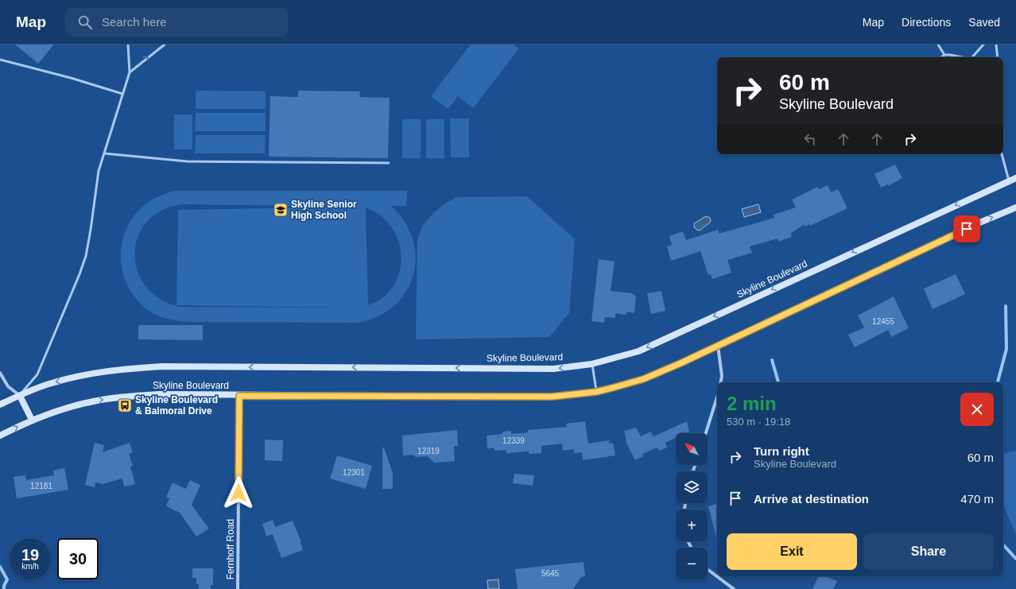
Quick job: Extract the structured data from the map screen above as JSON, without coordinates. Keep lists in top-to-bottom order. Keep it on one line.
{"streets":{"main road":["Skyline Boulevard"],"street":["Fernhoff Road"]},"crossings":[["Skyline Boulevard","Fernhoff Road"]],"places":{"school or university":["Skyline Senior High School"],"bus stop":["Skyline Boulevard & Balmoral Drive"]},"house_numbers":["12455","12339","12319","12301","12181","5645"],"north":"top left","page":{"header":"Map","search":"Search here","nav":["Map","Directions","Saved"],"turn":["60 m","Skyline Boulevard"],"heading":["2 min","530 m · 19:18"],"map_buttons":["+","−"],"list":[{"name":"Turn right","note":"Skyline Boulevard","value":"60 m"},{"name":"Arrive at destination","value":"470 m"}],"buttons":["Exit","Share"],"speed":"19 km/h","limit":"30"}}
